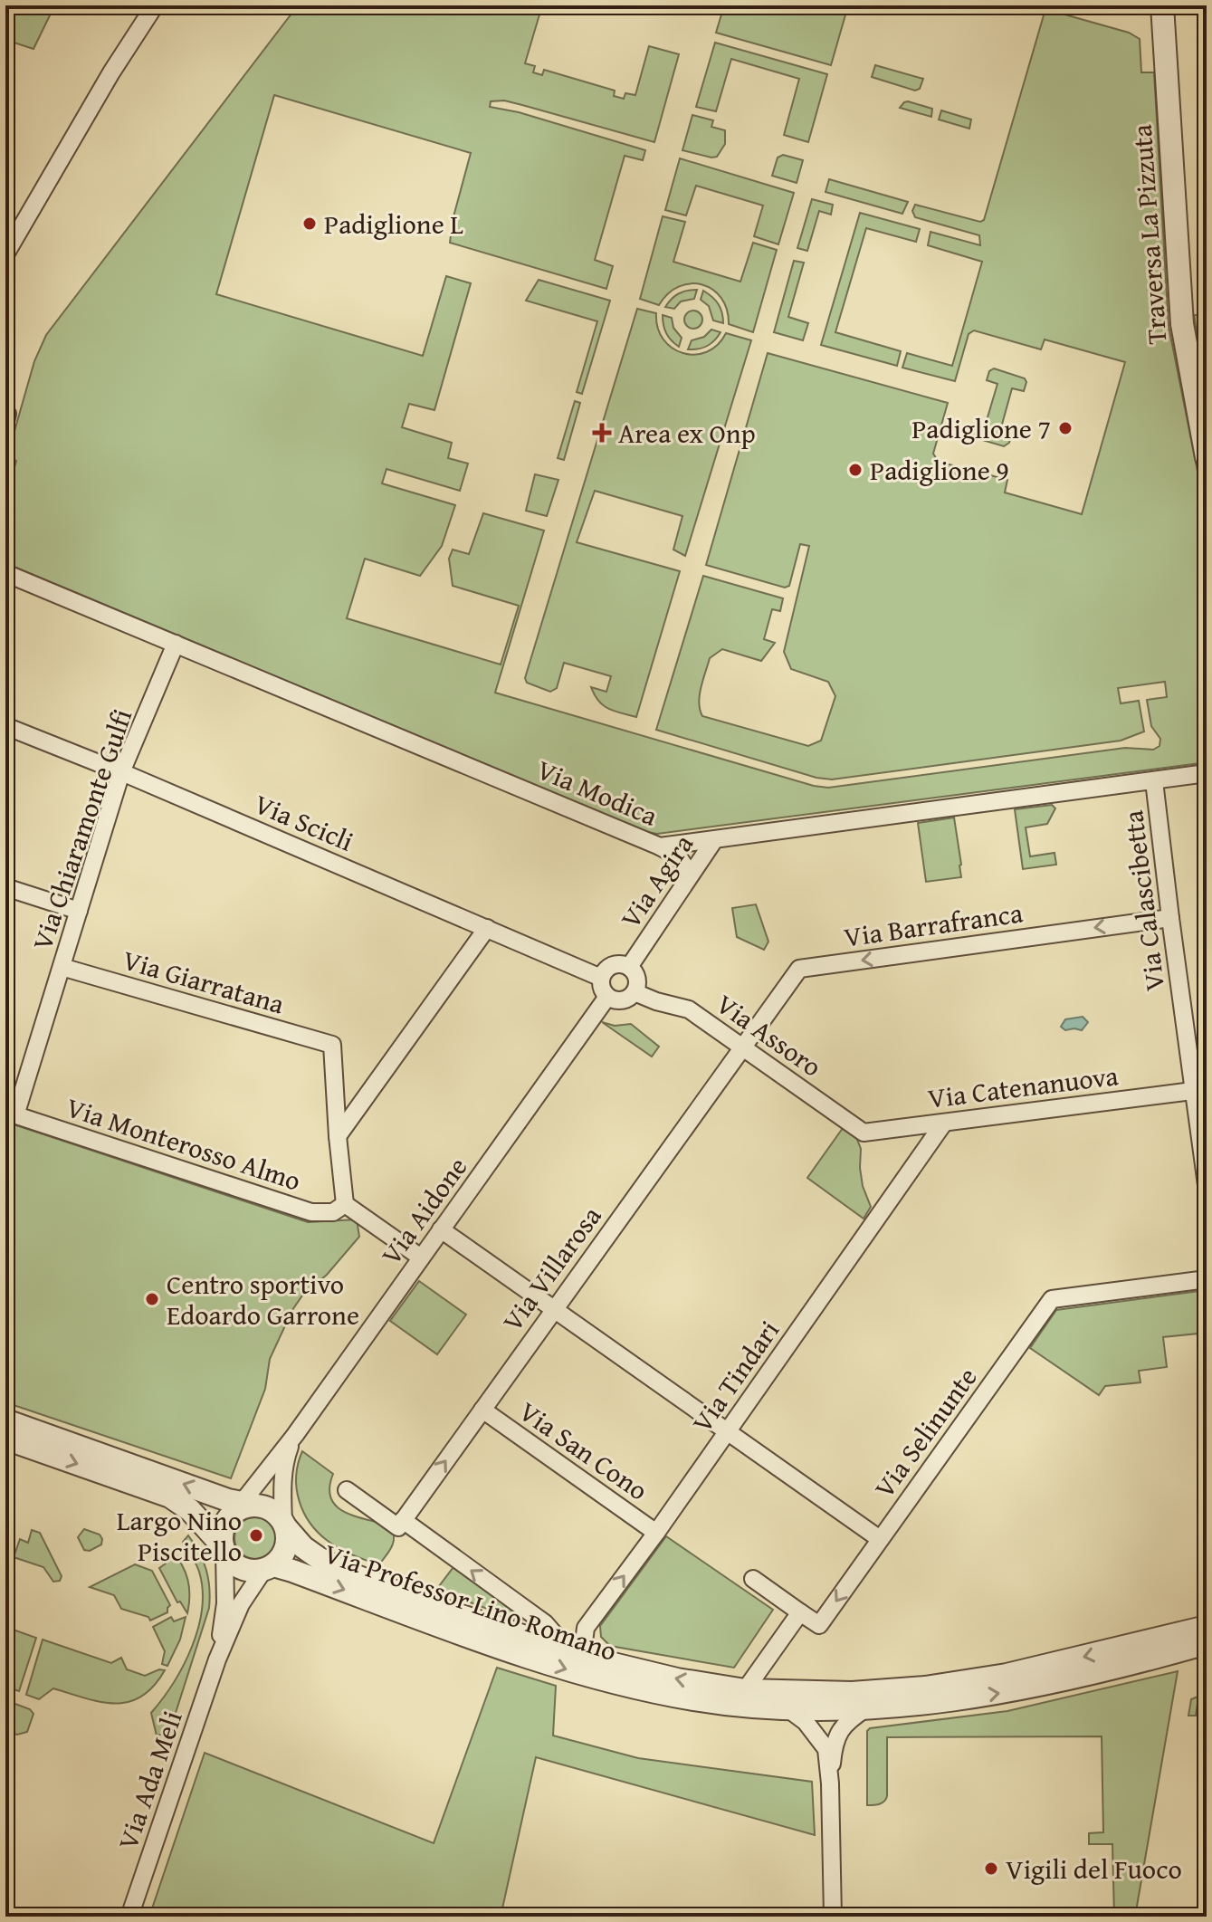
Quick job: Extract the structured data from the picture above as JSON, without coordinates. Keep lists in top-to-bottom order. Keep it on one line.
{"streets":{"street":["Traversa La Pizzuta","Via Modica","Via Scicli","Via Chiaramonte Gulfi","Via Agira","Via Calascibetta","Via Barrafranca","Via Giarratana","Via Assoro","Via Catenanuova","Via Monterosso Almo","Via Aidone","Via Villarosa","Via Tindari","Via Selinunte","Via San Cono","Via Professor Lino Romano","Via Ada Meli"]},"crossings":[["Via Modica","Via Chiaramonte Gulfi"],["Via Modica","Via Agira"],["Via Modica","Via Calascibetta"],["Via Scicli","Via Chiaramonte Gulfi"],["Via Scicli","Via Agira"],["Via Scicli","Via Assoro"],["Via Scicli","Via Aidone"],["Via Chiaramonte Gulfi","Via Giarratana"],["Via Chiaramonte Gulfi","Via Monterosso Almo"],["Via Agira","Via Assoro"],["Via Agira","Via Aidone"],["Via Calascibetta","Via Barrafranca"],["Via Calascibetta","Via Catenanuova"],["Via Barrafranca","Via Assoro"],["Via Barrafranca","Via Villarosa"],["Via Assoro","Via Catenanuova"],["Via Assoro","Via Aidone"],["Via Assoro","Via Villarosa"],["Via Catenanuova","Via Tindari"],["Via Aidone","Via Professor Lino Romano"],["Via Villarosa","Via San Cono"],["Via Tindari","Via San Cono"],["Via Tindari","Via Professor Lino Romano"]],"one_way":["Via Barrafranca"],"places":{"other":["Padiglione L","Padiglione 7","Padiglione 9","Centro sportivo Edoardo Garrone","Largo Nino Piscitello","Vigili del Fuoco"],"health":["Area ex Onp"]}}
